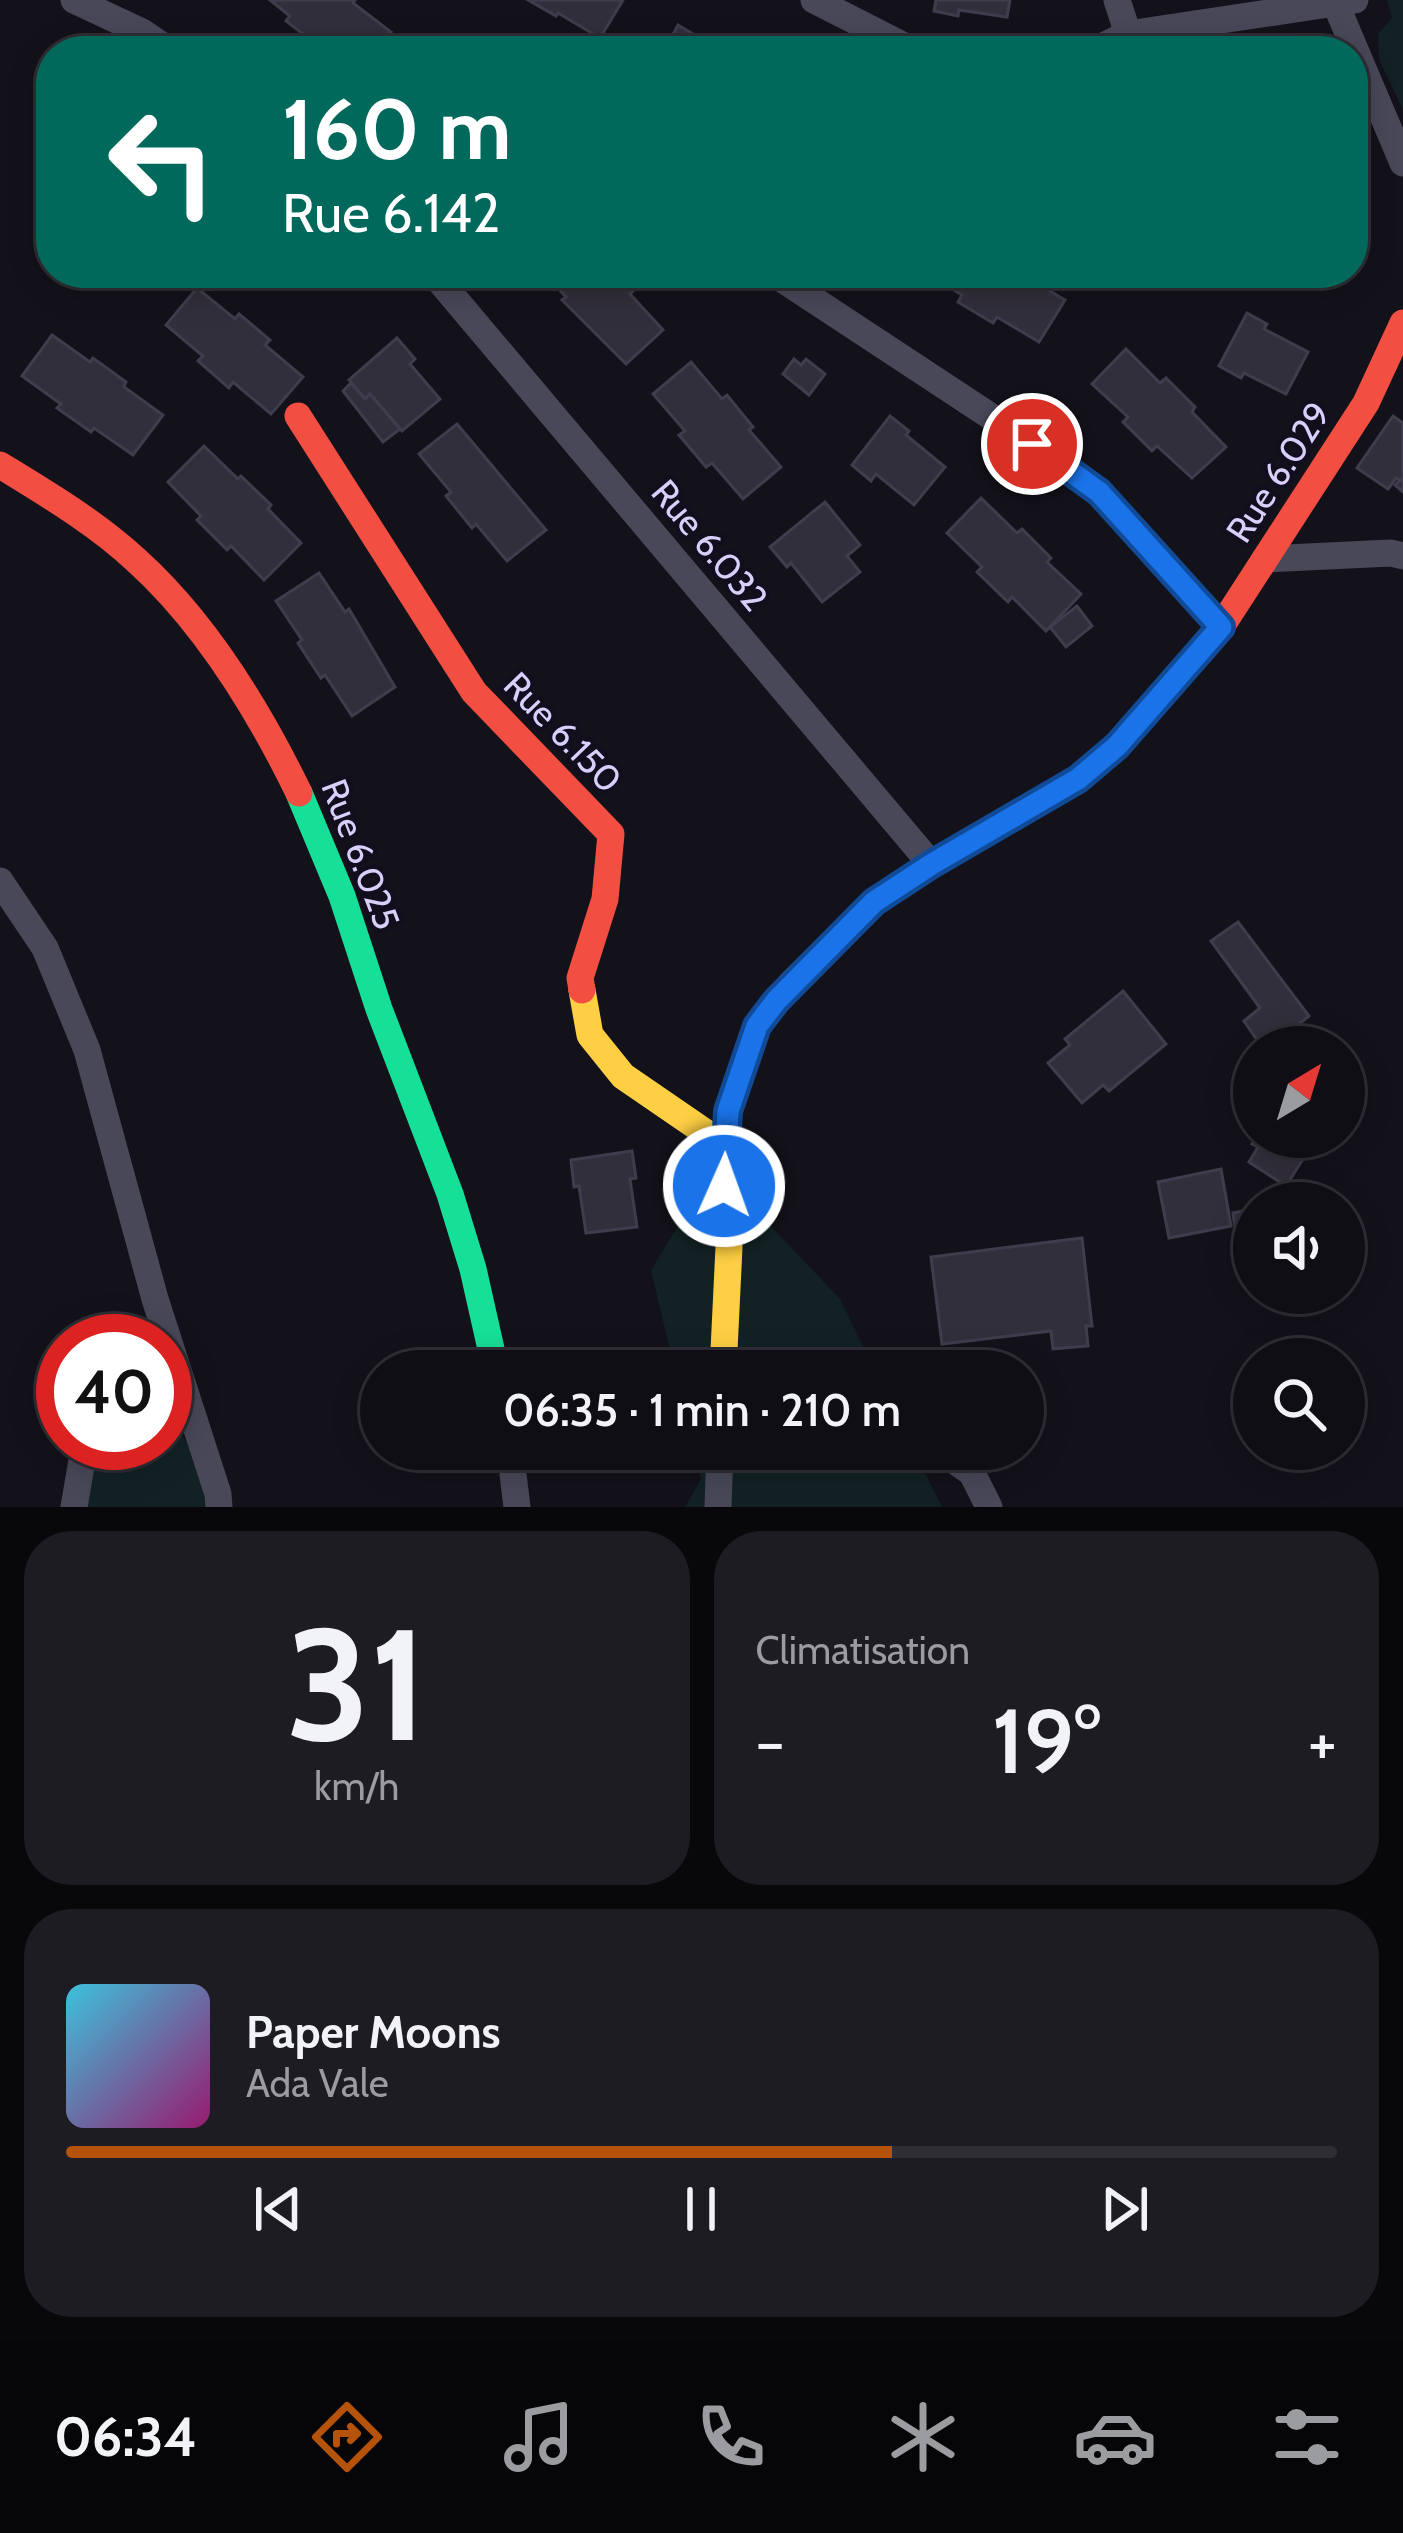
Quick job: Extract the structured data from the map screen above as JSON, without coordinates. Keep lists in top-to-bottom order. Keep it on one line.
{"streets":{"street":["Rue 6.029","Rue 6.032","Rue 6.150","Rue 6.025"]},"crossings":[["Rue 6.029","Rue 6.032"],["Rue 6.029","Rue 6.150"]],"north":"top right","page":{"turn":["160 m","Rue 6.142"],"limit":"40","trip":"06:35 · 1 min · 210 m","tile":[["31","km/h"],"Climatisation"],"heat":["−","19°","+"],"song":["Paper Moons","Ada Vale"],"tabs":"06:34"}}
